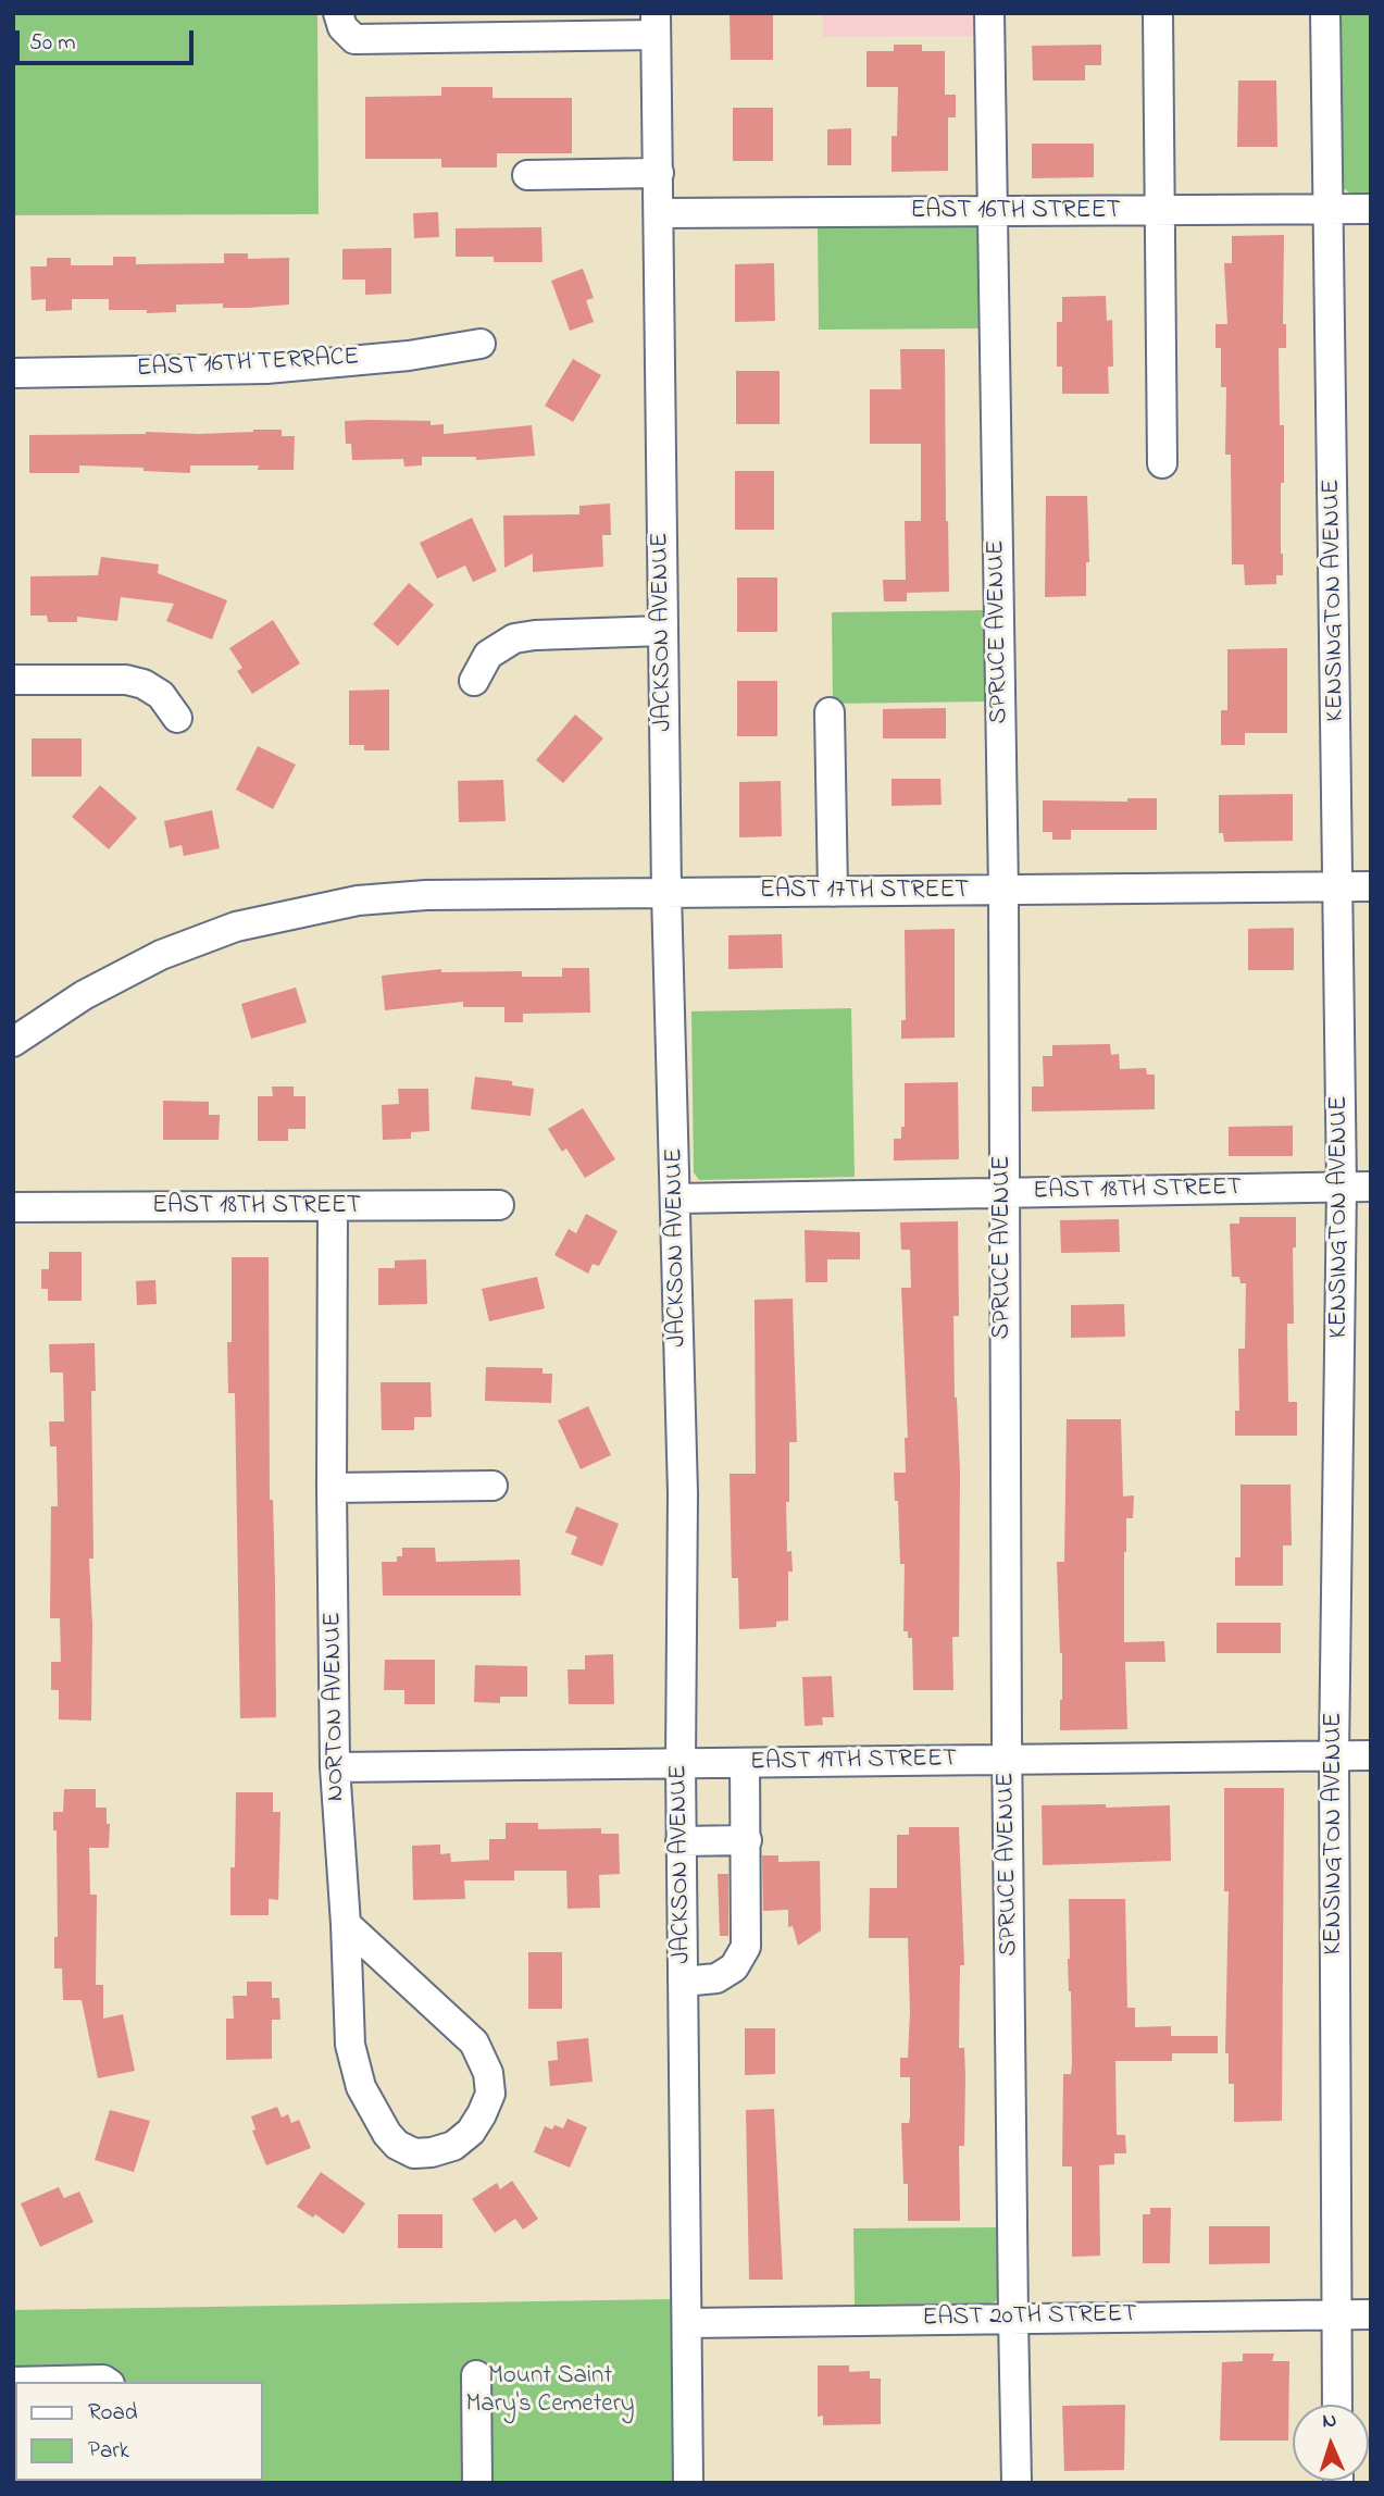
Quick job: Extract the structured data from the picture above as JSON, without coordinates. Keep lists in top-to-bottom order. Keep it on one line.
{"streets":{"street":["EAST 16TH STREET","EAST 16TH TERRACE","KENSINGTON AVENUE","JACKSON AVENUE","SPRUCE AVENUE","EAST 17TH STREET","EAST 18TH STREET","NORTON AVENUE","EAST 19TH STREET","EAST 20TH STREET"]},"crossings":[["EAST 16TH STREET","KENSINGTON AVENUE"],["EAST 16TH STREET","JACKSON AVENUE"],["EAST 16TH STREET","SPRUCE AVENUE"],["KENSINGTON AVENUE","EAST 17TH STREET"],["KENSINGTON AVENUE","EAST 18TH STREET"],["KENSINGTON AVENUE","EAST 19TH STREET"],["KENSINGTON AVENUE","EAST 20TH STREET"],["JACKSON AVENUE","EAST 17TH STREET"],["JACKSON AVENUE","EAST 18TH STREET"],["JACKSON AVENUE","EAST 19TH STREET"],["JACKSON AVENUE","EAST 20TH STREET"],["SPRUCE AVENUE","EAST 17TH STREET"],["SPRUCE AVENUE","EAST 18TH STREET"],["SPRUCE AVENUE","EAST 19TH STREET"],["SPRUCE AVENUE","EAST 20TH STREET"],["EAST 18TH STREET","NORTON AVENUE"],["NORTON AVENUE","EAST 19TH STREET"]],"parks":["Mount Saint Mary's Cemetery"],"legend":["Road","Park"],"scale_bar":"50 m","north":"top"}
